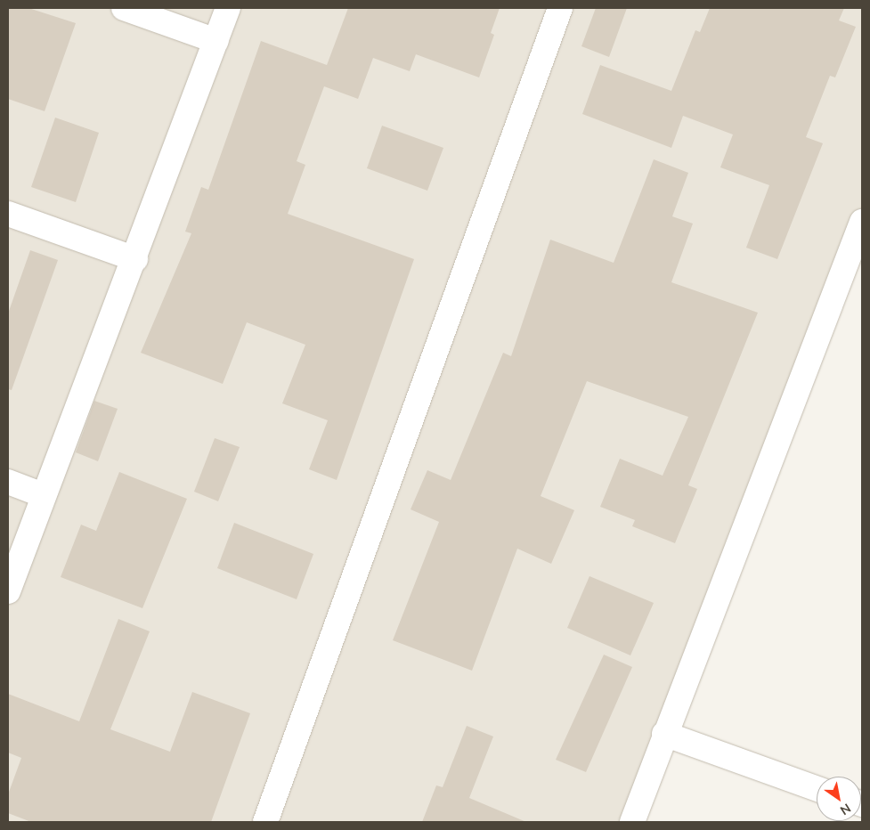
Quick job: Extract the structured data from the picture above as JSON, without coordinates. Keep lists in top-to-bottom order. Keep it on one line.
{"north":"bottom right"}
